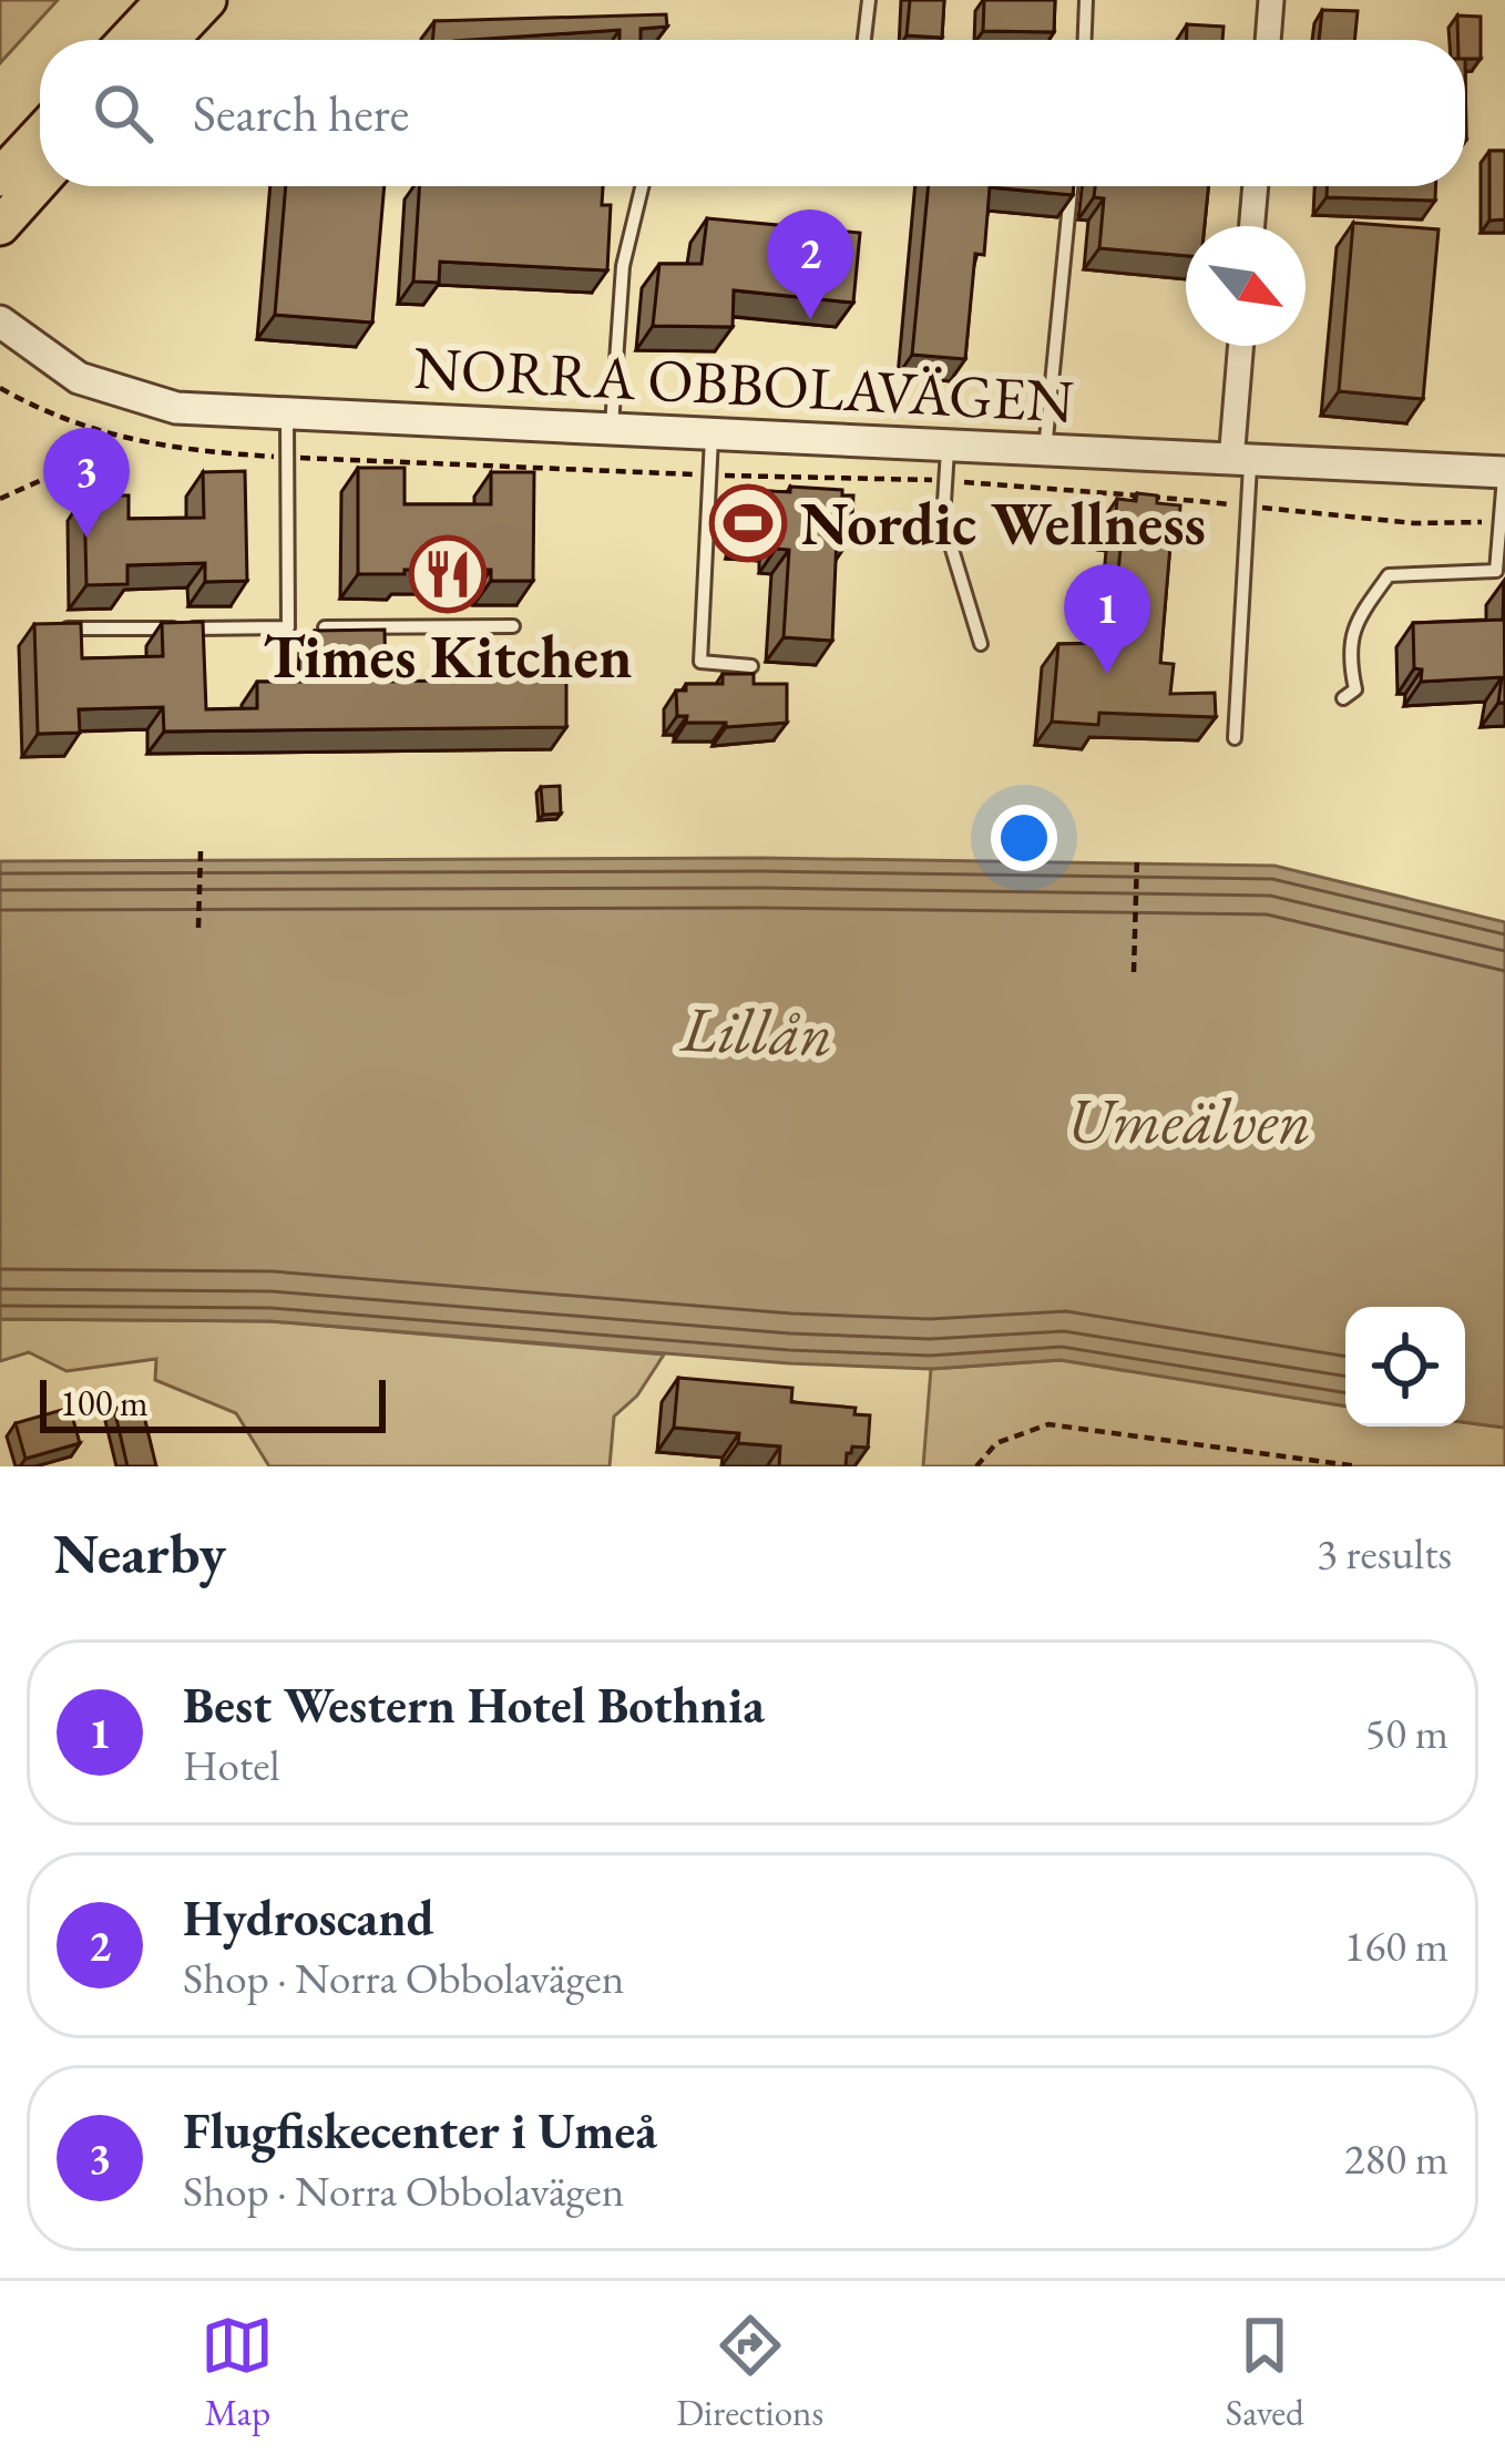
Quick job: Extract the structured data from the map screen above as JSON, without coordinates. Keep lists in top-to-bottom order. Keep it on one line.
{"streets":{"street":["NORRA OBBOLAVÄGEN"]},"water":["Lillån","Umeälven"],"places":{"sports":["Nordic Wellness"],"restaurant":["Times Kitchen"]},"scale_bar":"100 m","north":"bottom right","page":{"search":"Search here","pins":["2","3","1"],"scale":"100 m","heading":["Nearby","3 results"],"list":[{"mark":"1","name":"Best Western Hotel Bothnia","note":"Hotel","value":"50 m"},{"mark":"2","name":"Hydroscand","note":"Shop · Norra Obbolavägen","value":"160 m"},{"mark":"3","name":"Flugfiskecenter i Umeå","note":"Shop · Norra Obbolavägen","value":"280 m"}],"nav":["Map","Directions","Saved"]}}
